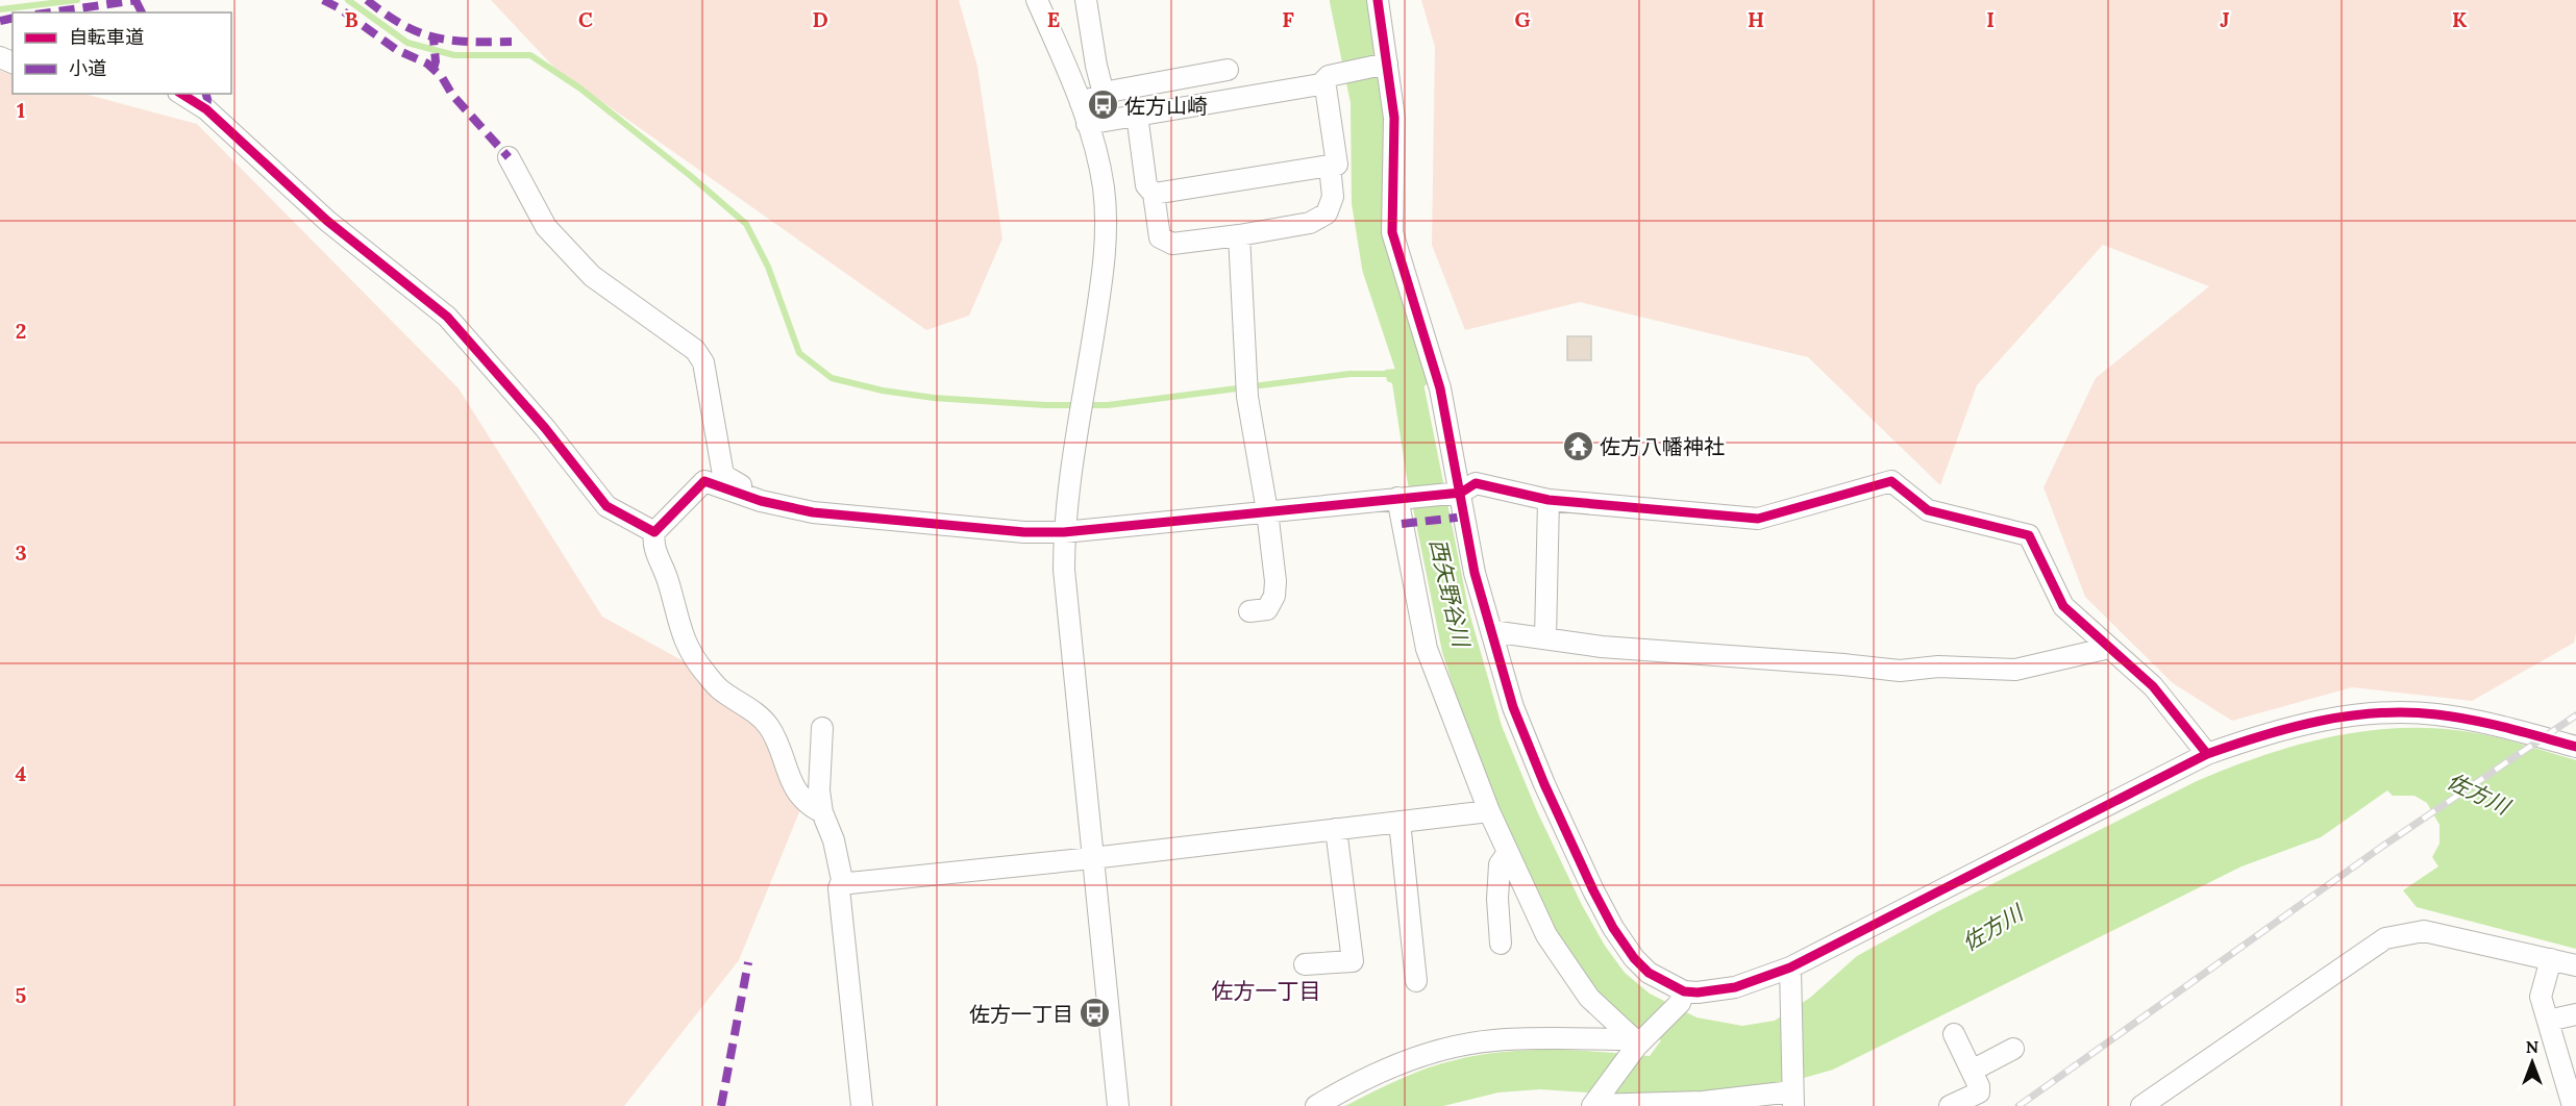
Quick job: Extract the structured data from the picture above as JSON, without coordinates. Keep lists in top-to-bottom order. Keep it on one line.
{"districts":["佐方一丁目"],"water":["西矢野谷川","佐方川"],"places":{"bus stop":["佐方山崎","佐方一丁目"],"temple":["佐方八幡神社"]},"legend":["自転車道","小道"],"north":"top","grid":{"columns":["B","C","D","E","F","G","H","I","J","K"],"rows":["1","2","3","4","5"]}}
